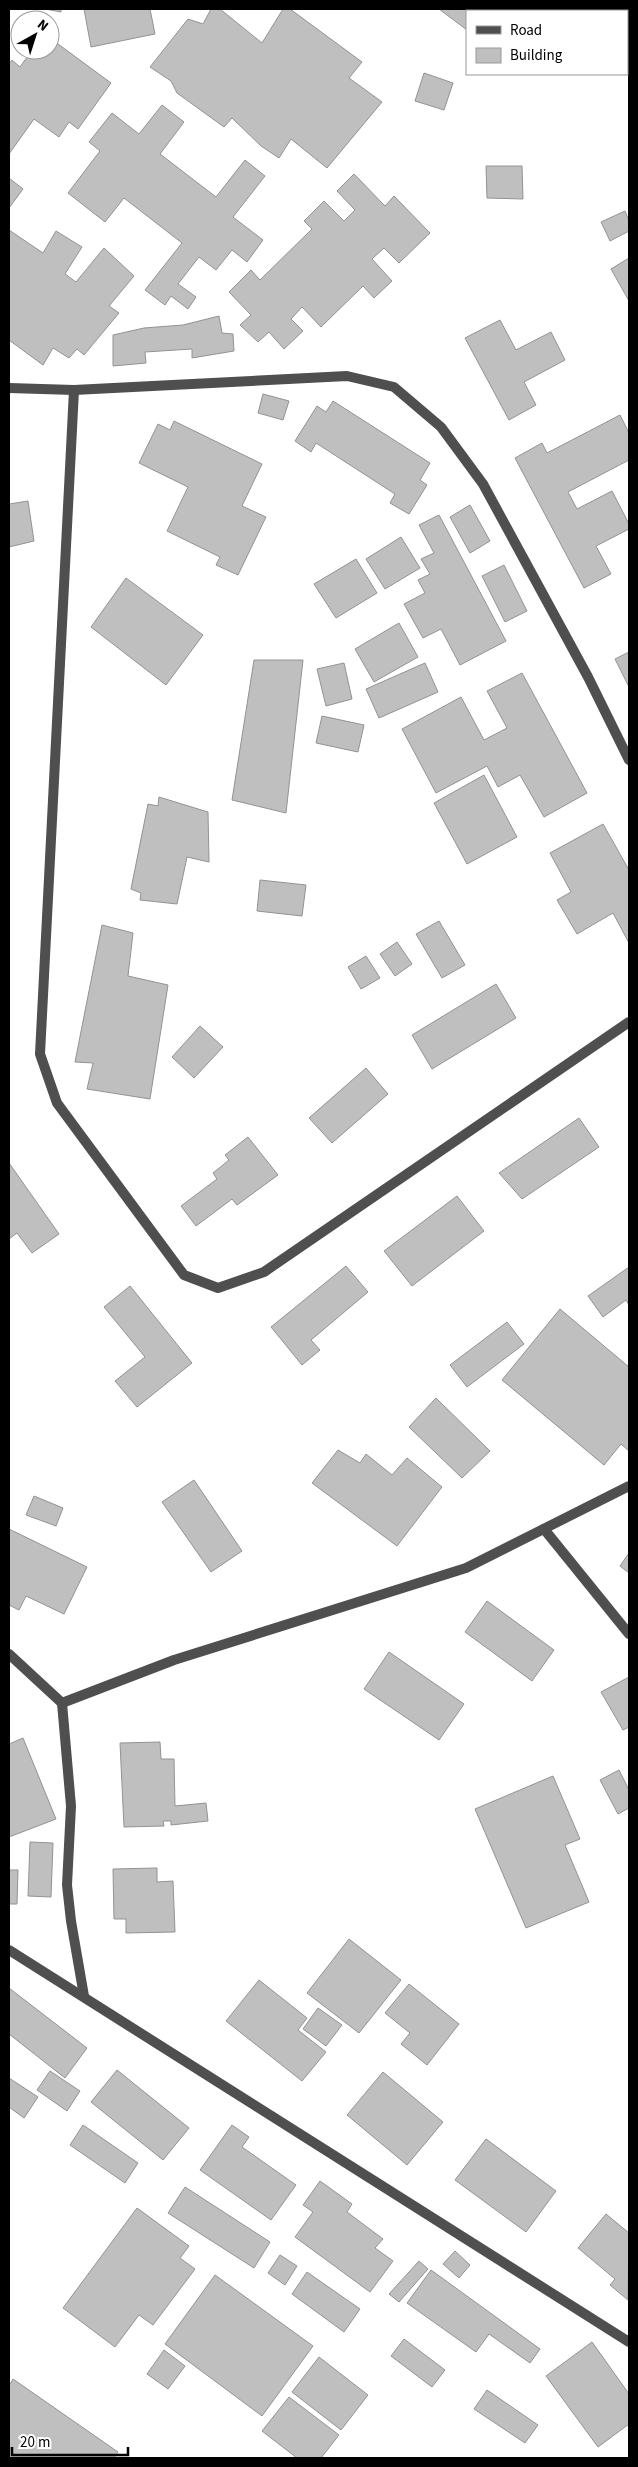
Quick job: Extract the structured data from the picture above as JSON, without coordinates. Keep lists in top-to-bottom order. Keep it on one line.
{"legend":["Road","Building"],"scale_bar":"20 m","north":"top right"}
